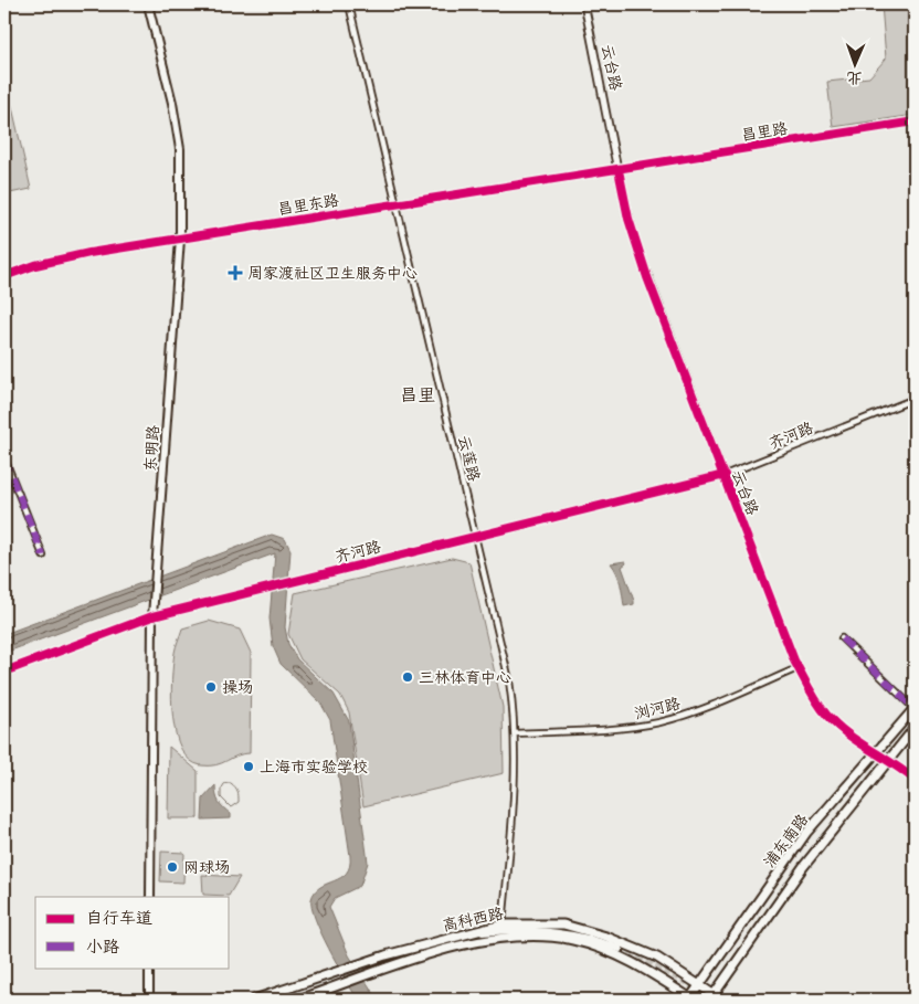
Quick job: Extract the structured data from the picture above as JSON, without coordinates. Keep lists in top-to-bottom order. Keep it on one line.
{"streets":{"main road":["东明路","浦东南路","高科西路"],"street":["云台路","昌里路","昌里东路","齐河路","云莲路","浏河路"]},"crossings":[["云台路","昌里路"],["云台路","昌里东路"],["云台路","齐河路"],["云台路","浏河路"],["云台路","浦东南路"],["昌里路","昌里东路"],["昌里东路","东明路"],["昌里东路","云莲路"],["齐河路","东明路"],["齐河路","云莲路"],["云莲路","浏河路"],["云莲路","高科西路"],["浦东南路","高科西路"]],"districts":["昌里"],"places":{"health":["周家渡社区卫生服务中心"],"other":["三林体育中心","操场","上海市实验学校","网球场"]},"legend":["自行车道","小路"],"north":"bottom"}
